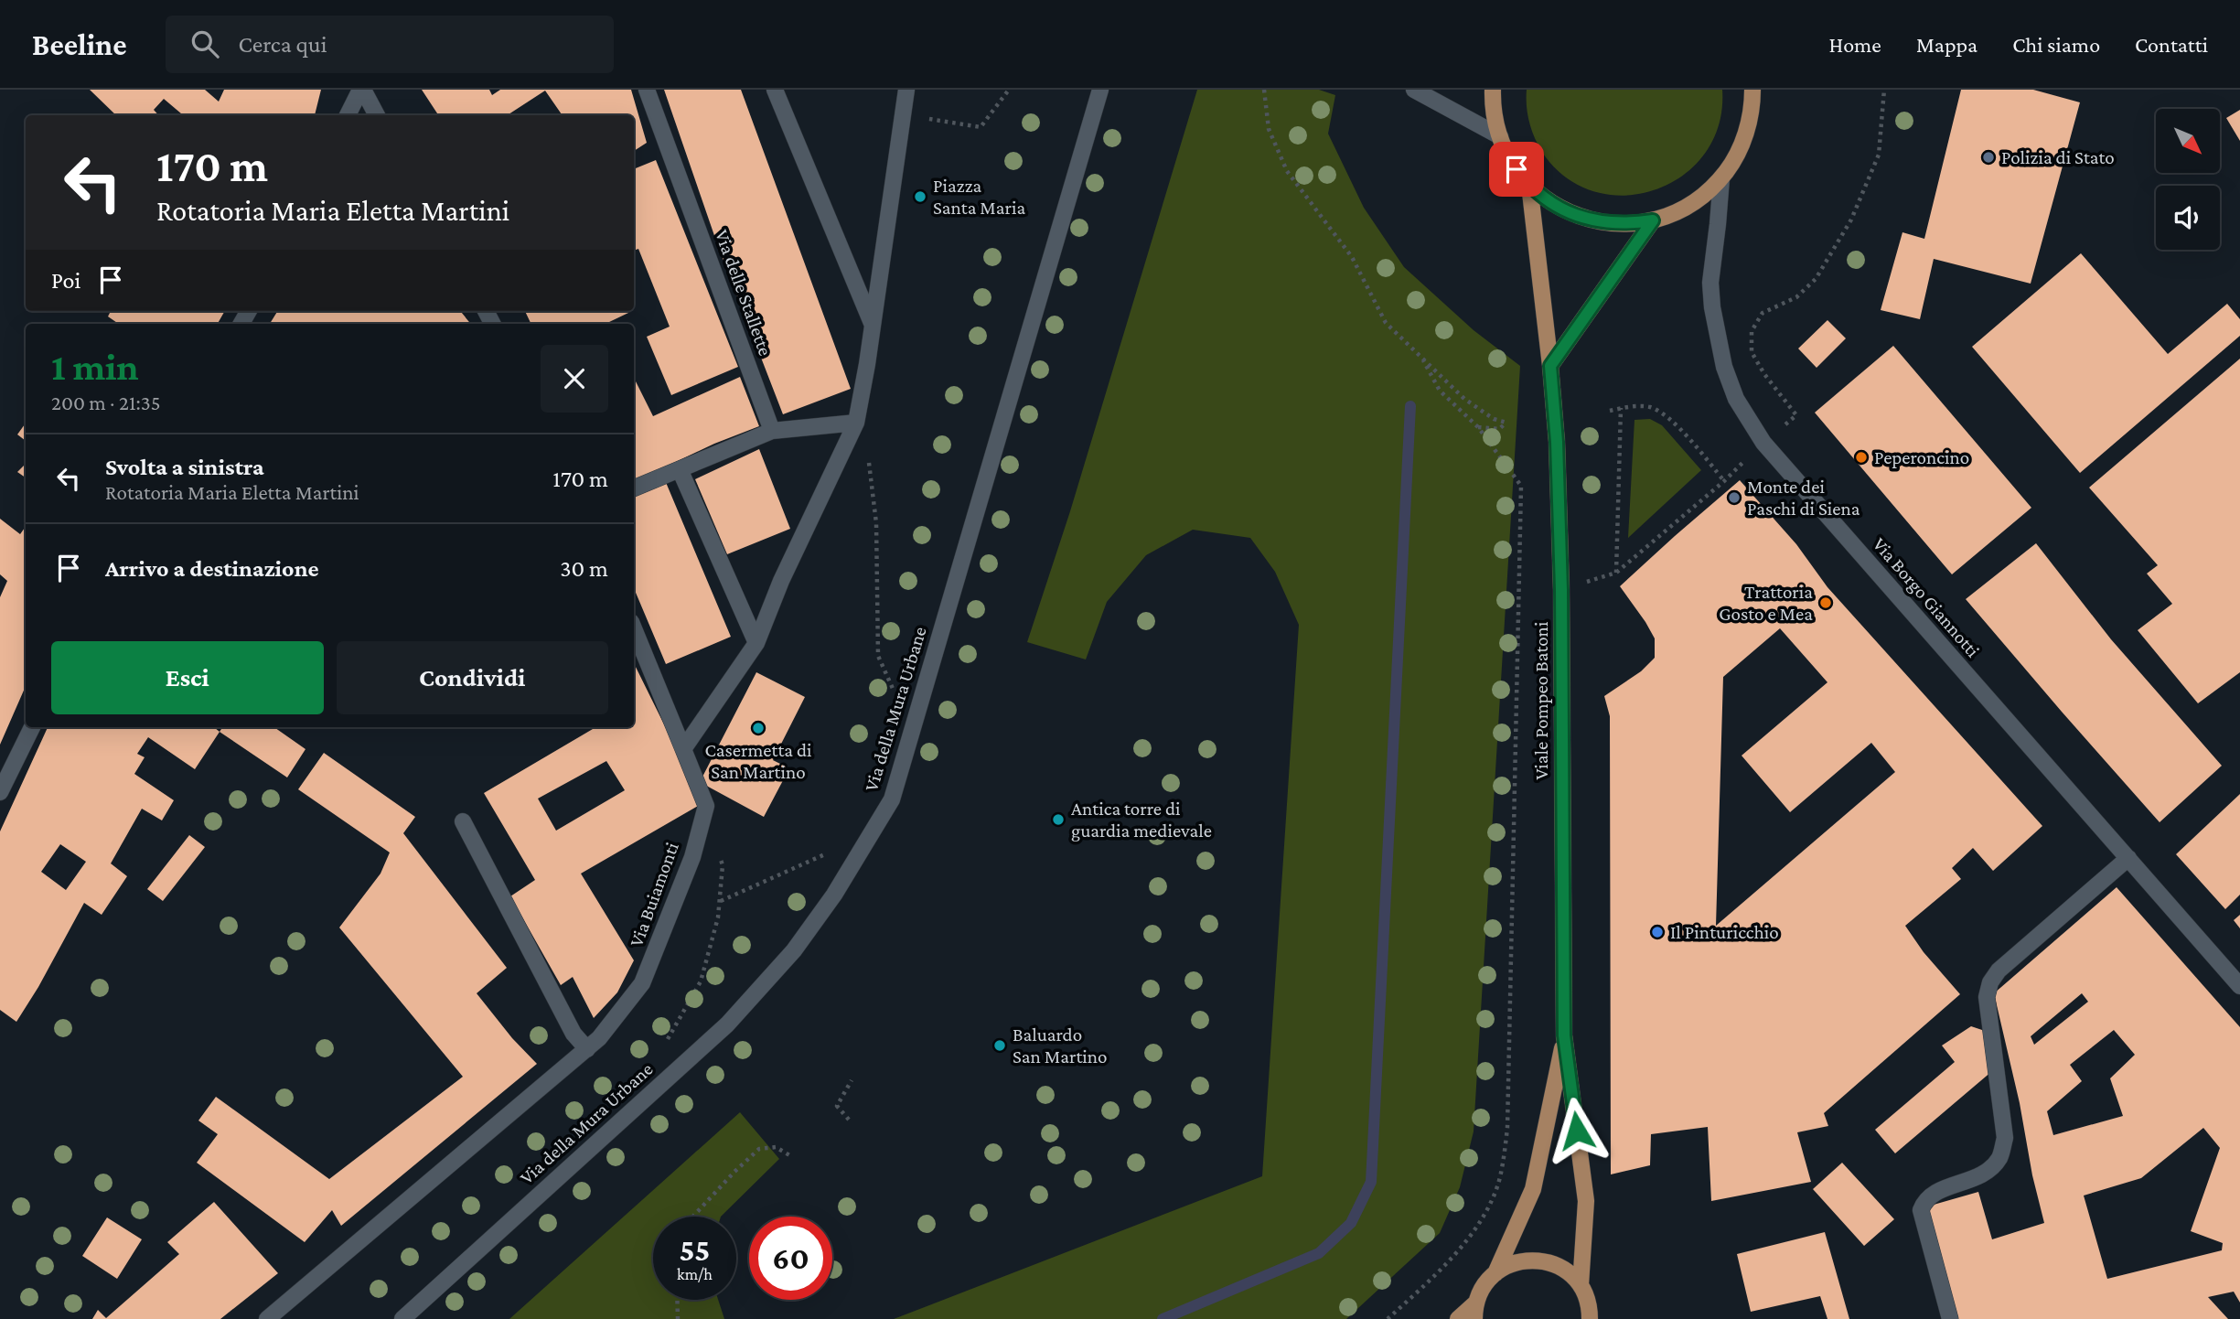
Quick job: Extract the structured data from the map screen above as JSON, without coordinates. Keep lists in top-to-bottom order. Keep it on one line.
{"streets":{"main road":["Viale Pompeo Batoni"],"street":["Via delle Stallette","Via Borgo Giannotti","Via della Mura Urbane","Via Buiamonti"]},"places":["Polizia di Stato","Piazza Santa Maria","Peperoncino","Monte dei Paschi di Siena","Trattoria Gosto e Mea","Casermetta di San Martino","Antica torre di guardia medievale","Il Pinturicchio","Baluardo San Martino"],"north":"bottom right","page":{"header":"Beeline","search":"Cerca qui","nav":["Home","Mappa","Chi siamo","Contatti"],"turn":["170 m","Rotatoria Maria Eletta Martini"],"then":"Poi","heading":["1 min","200 m · 21:35"],"list":[{"name":"Svolta a sinistra","note":"Rotatoria Maria Eletta Martini","value":"170 m"},{"name":"Arrivo a destinazione","value":"30 m"}],"buttons":["Esci","Condividi"],"speed":"55 km/h","limit":"60"}}
